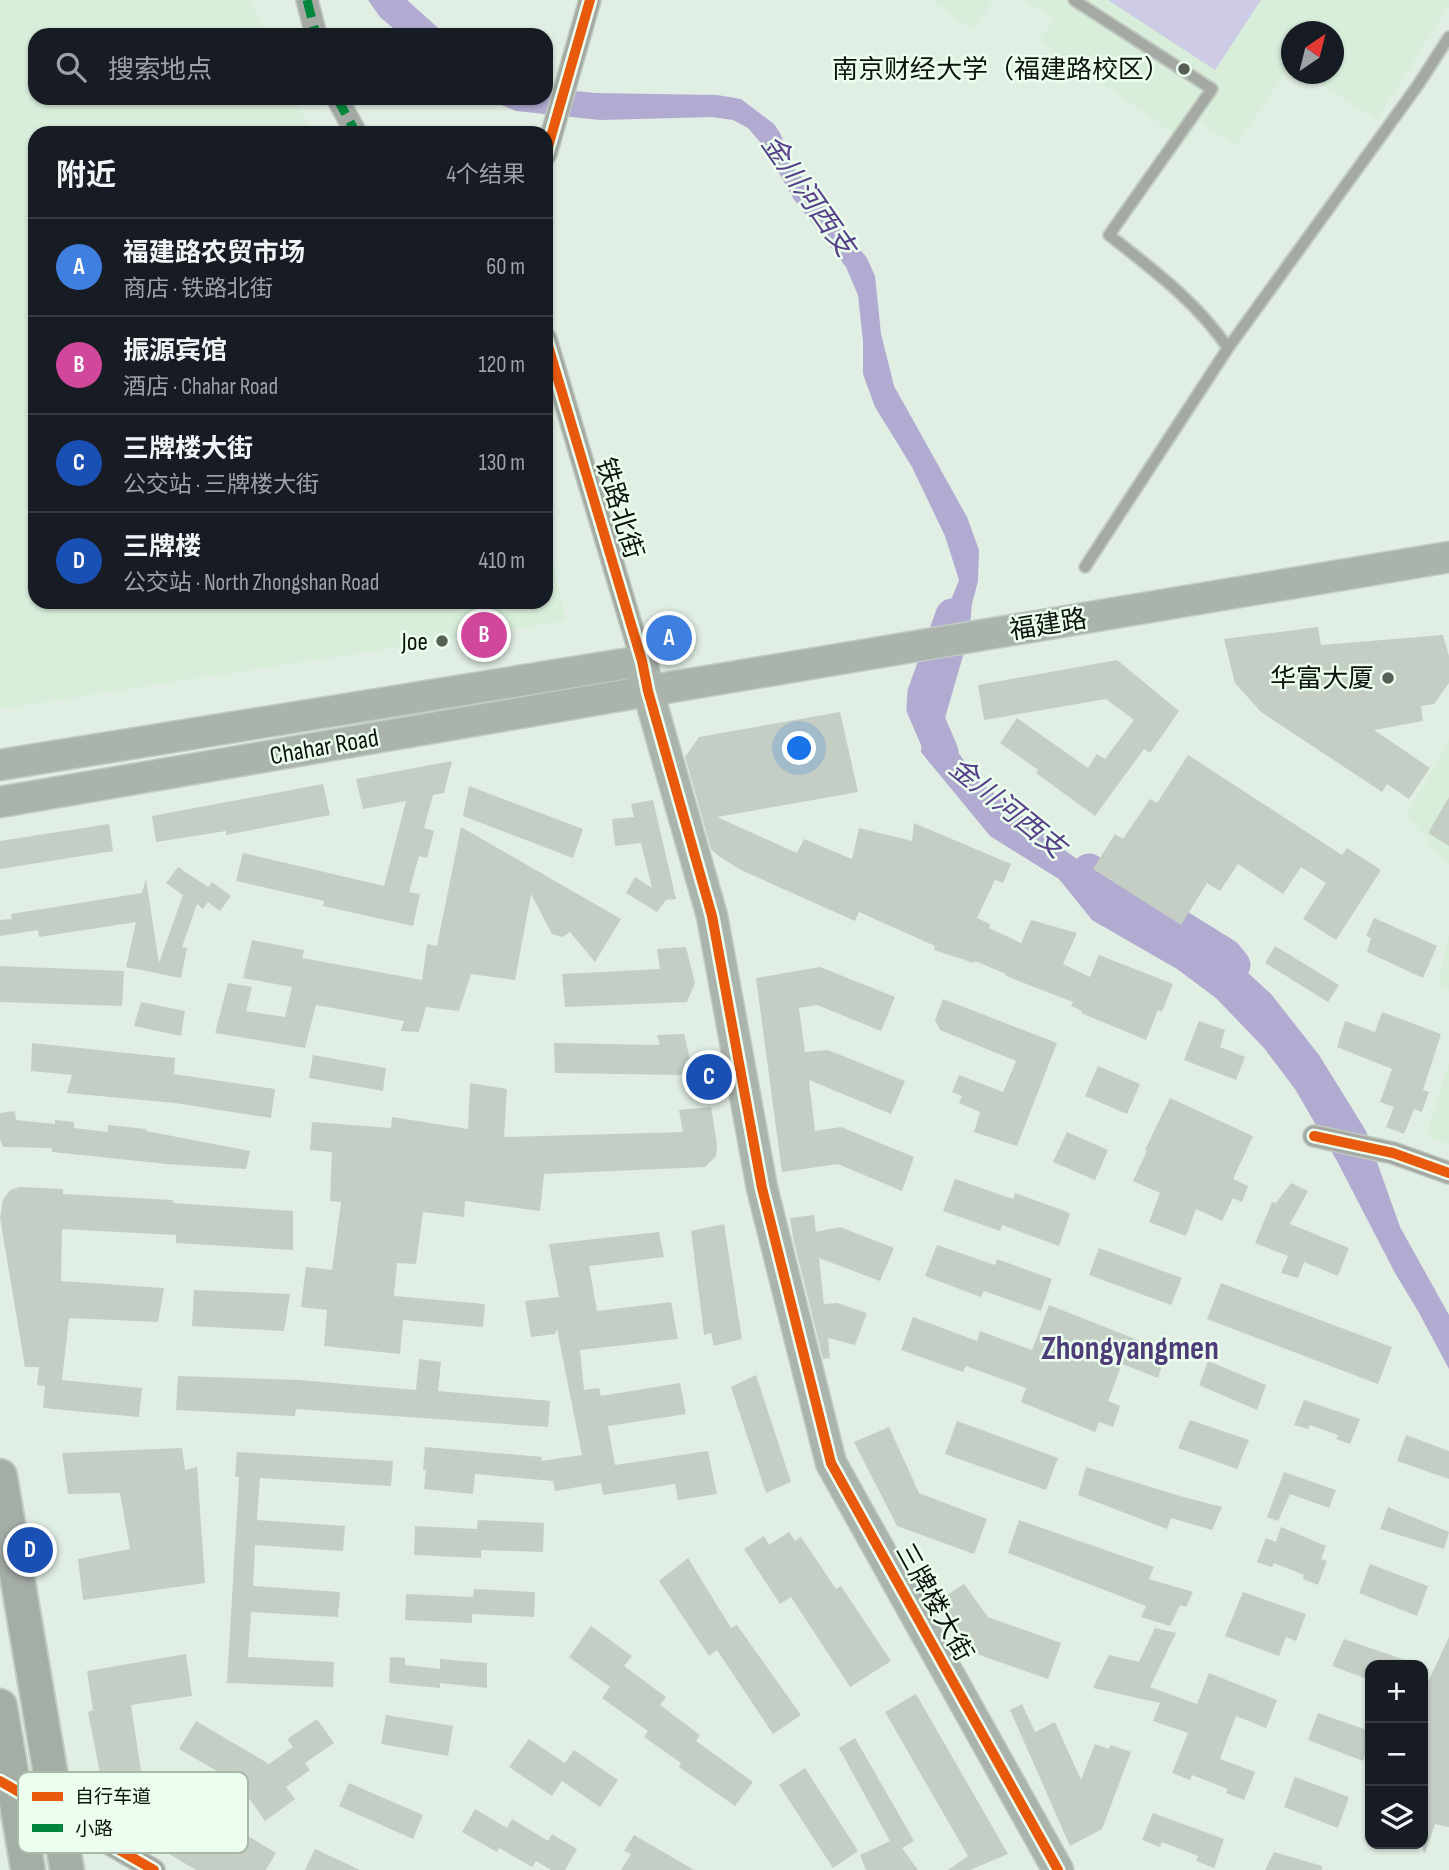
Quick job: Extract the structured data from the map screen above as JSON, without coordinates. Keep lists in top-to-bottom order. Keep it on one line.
{"streets":{"main road":["铁路北街","福建路","Chahar Road","三牌楼大街"]},"crossings":[["铁路北街","福建路"],["铁路北街","Chahar Road"],["铁路北街","三牌楼大街"],["福建路","Chahar Road"],["福建路","三牌楼大街"],["Chahar Road","三牌楼大街"]],"districts":["Zhongyangmen"],"water":["金川河西支"],"places":["南京财经大学（福建路校区）","Joe","华富大厦"],"legend":["自行车道","小路"],"north":"top right","page":{"search":"搜索地点","heading":["附近","4个结果"],"list":[{"mark":"A","name":"福建路农贸市场","note":"商店 · 铁路北街","value":"60 m"},{"mark":"B","name":"振源宾馆","note":"酒店 · Chahar Road","value":"120 m"},{"mark":"C","name":"三牌楼大街","note":"公交站 · 三牌楼大街","value":"130 m"},{"mark":"D","name":"三牌楼","note":"公交站 · North Zhongshan Road","value":"410 m"}],"pins":["B","A","C","D"],"map_buttons":["+","−"]}}
